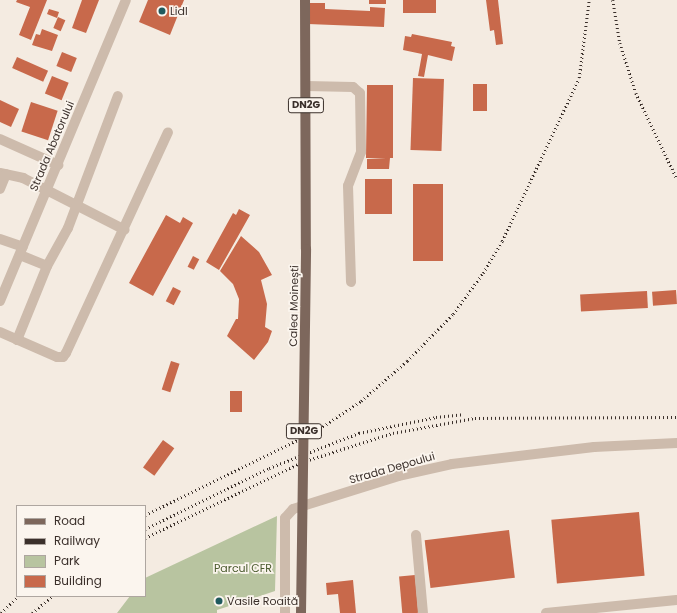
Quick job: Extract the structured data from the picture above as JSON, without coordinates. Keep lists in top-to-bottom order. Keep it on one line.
{"streets":{"main road":["DN2G","Calea Moinești"],"street":["Strada Abatorului","Strada Depoului"]},"parks":["Parcul CFR"],"places":["Lidl","Vasile Roaită"],"legend":["Road","Railway","Park","Building"]}
